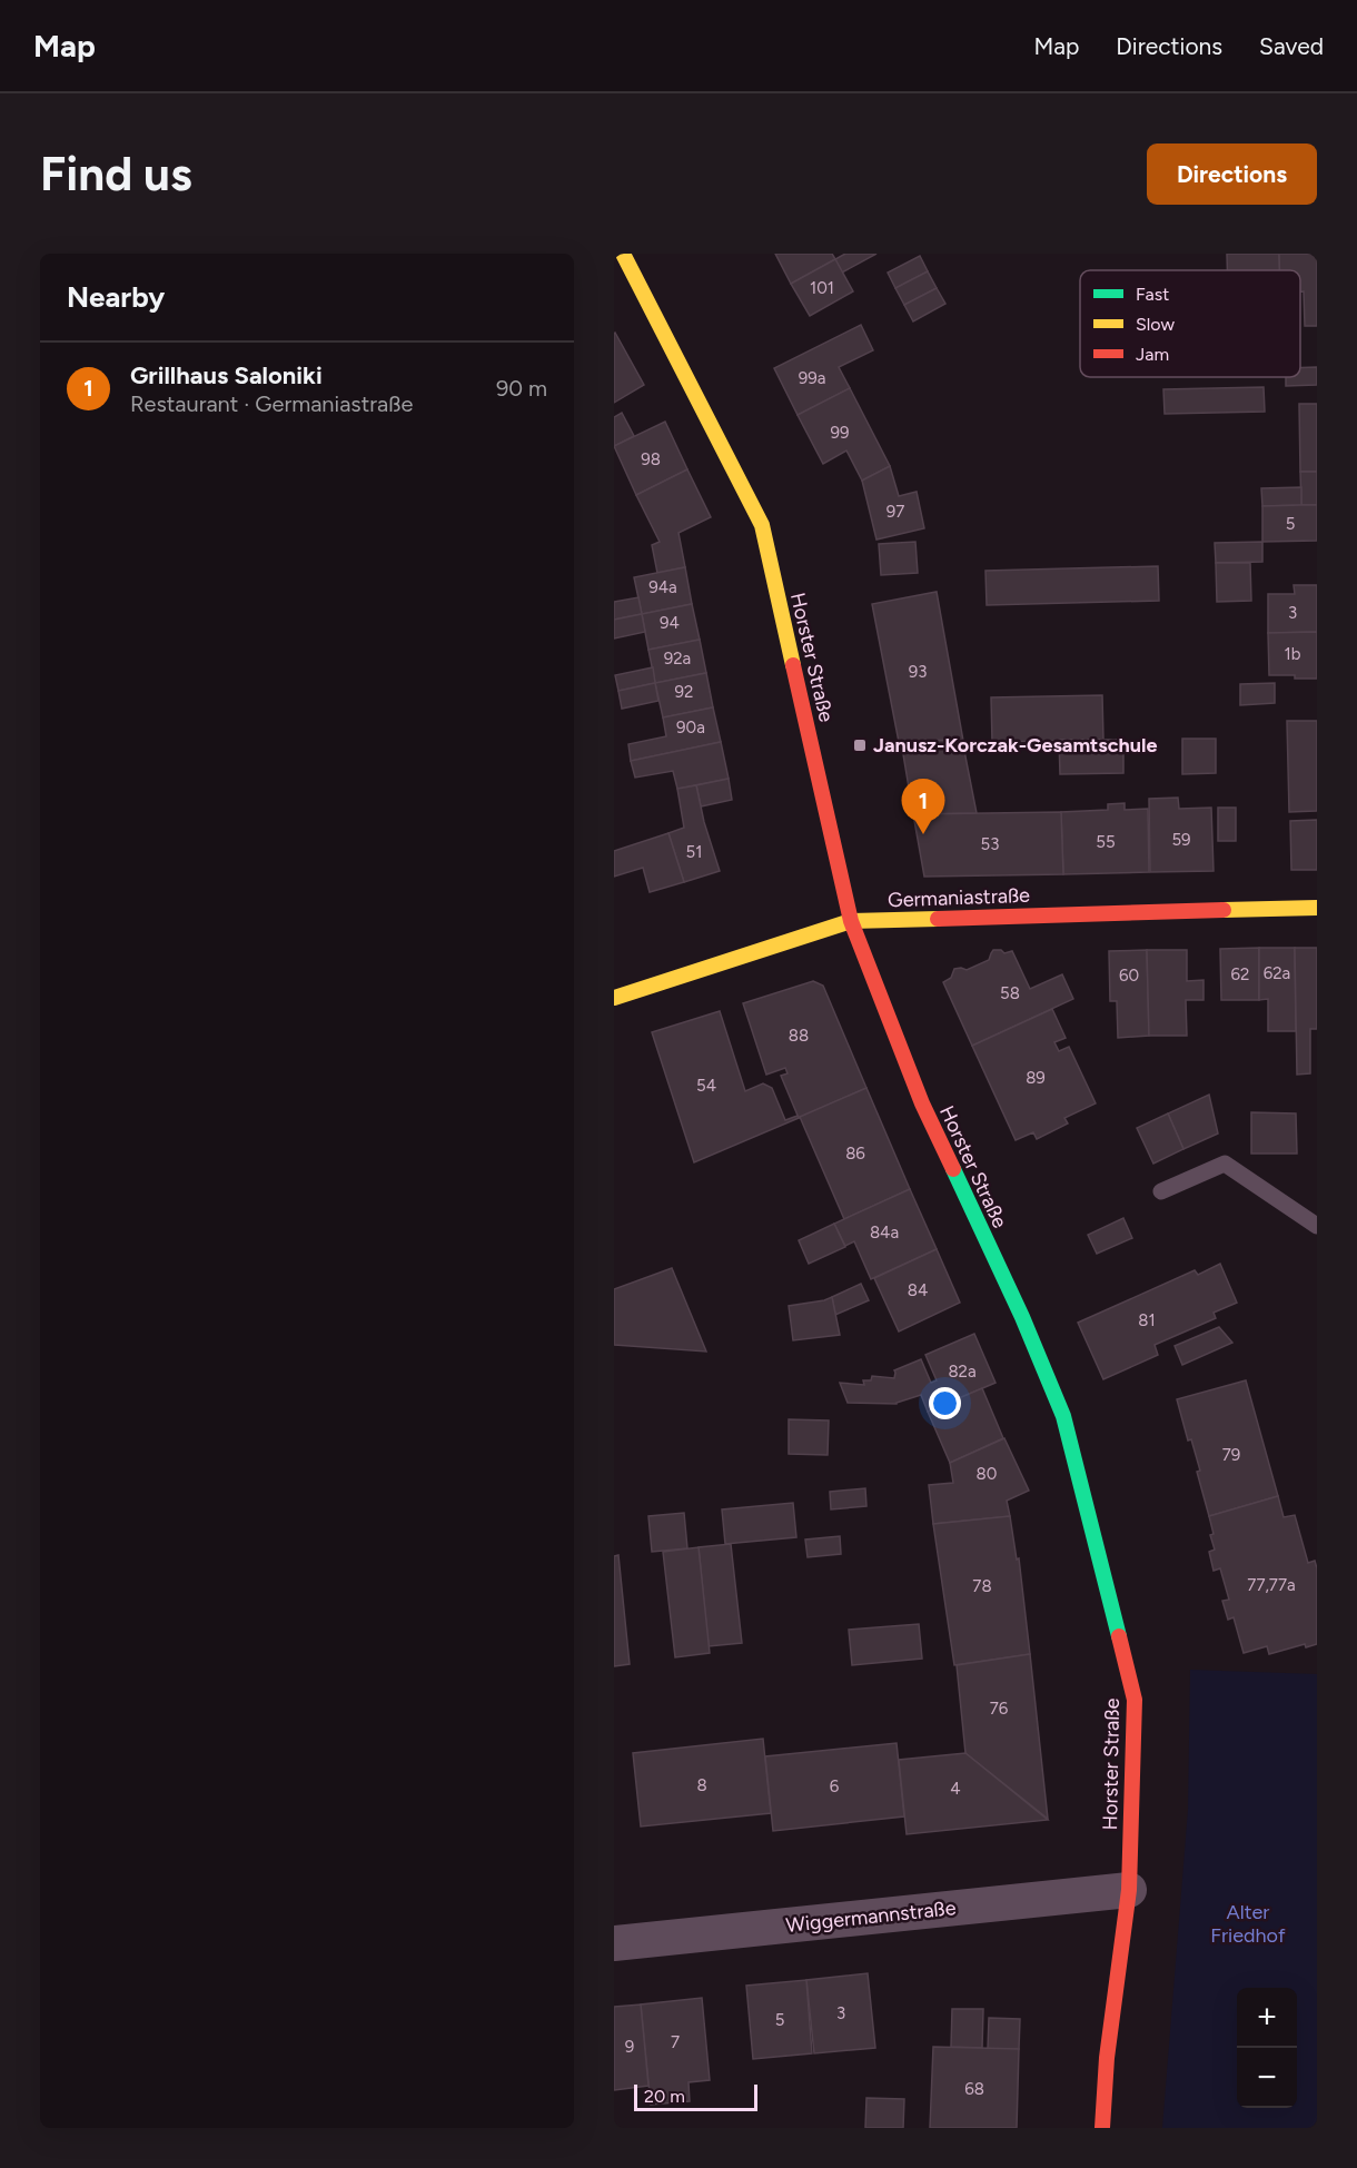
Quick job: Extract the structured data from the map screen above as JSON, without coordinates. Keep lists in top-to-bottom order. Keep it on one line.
{"streets":{"main road":["Horster Straße","Germaniastraße"],"street":["Wiggermannstraße"]},"crossings":[["Horster Straße","Germaniastraße"],["Horster Straße","Wiggermannstraße"]],"parks":["Alter Friedhof"],"places":{"transit":["Janusz-Korczak-Gesamtschule"]},"house_numbers":["101","99a","99","98","97","5","94a","3","94","1b","92a","93","92","90a","59","55","53","51","62a","62","60","58","88","89","54","86","84a","84","81","82a","79","80","77,77a","78","76","8","6","4","3","5","7","9","68"],"legend":["Fast","Slow","Jam"],"scale_bar":"20 m","page":{"header":"Map","nav":["Map","Directions","Saved"],"buttons":"Directions","title":"Find us","heading":"Nearby","list":[{"mark":"1","name":"Grillhaus Saloniki","note":"Restaurant · Germaniastraße","value":"90 m"}],"pins":"1","map_buttons":["+","−"],"scale":"20 m"}}
